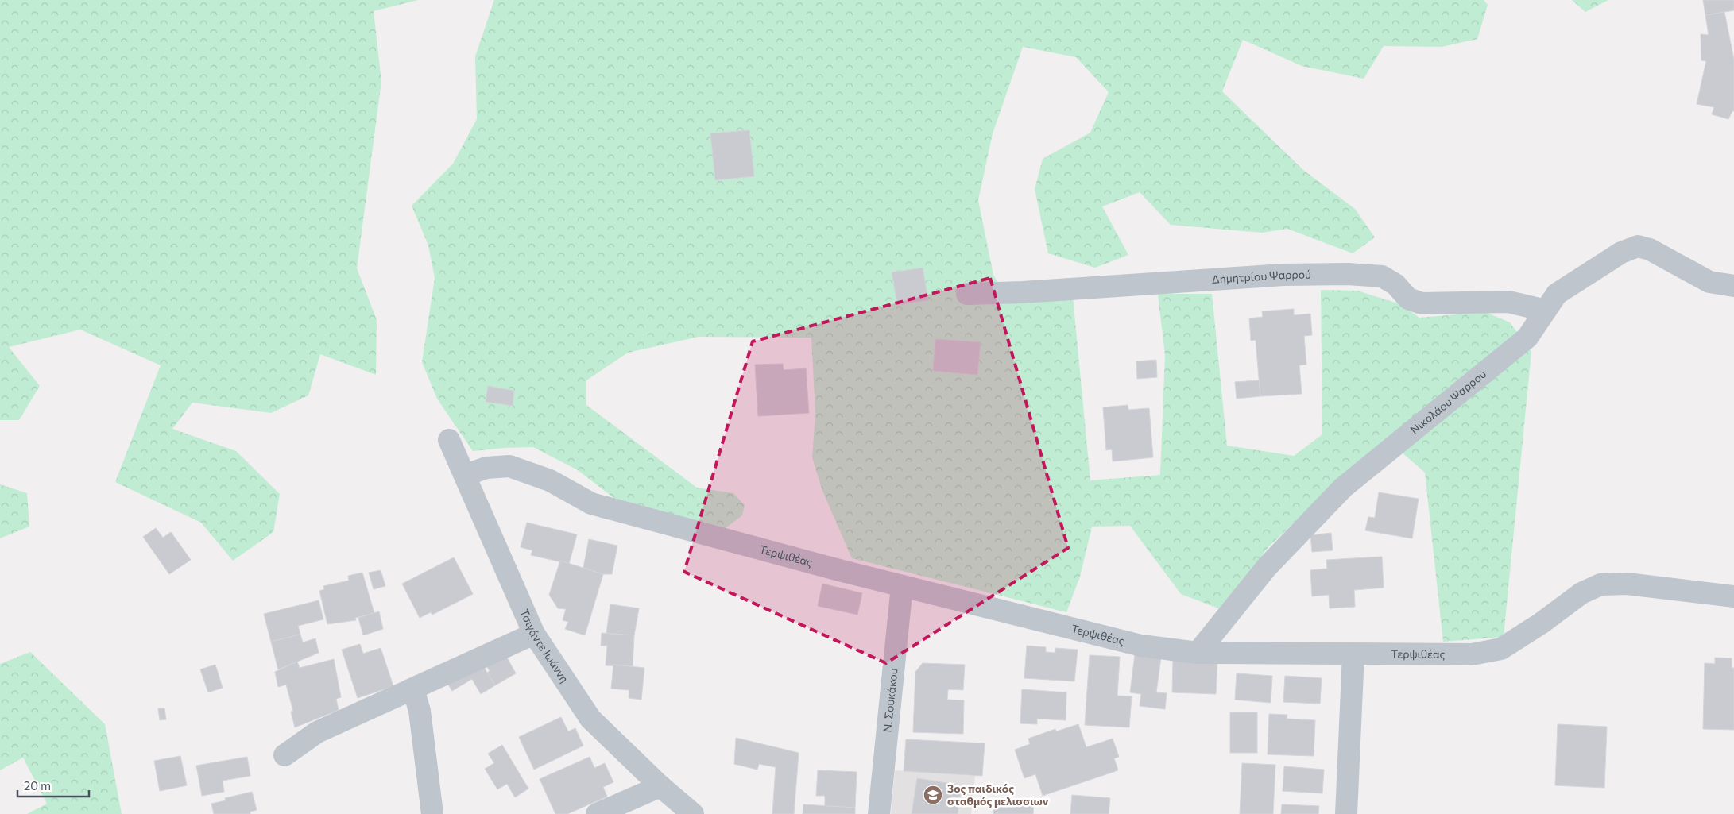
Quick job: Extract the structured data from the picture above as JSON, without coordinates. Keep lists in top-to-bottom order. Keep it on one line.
{"streets":{"street":["Δημητρίου Ψαρρού","Νικολάου Ψαρρού","Τερψιθέας","Τσιγάντε Ιωάννη","Ν. Σουκάκου"]},"crossings":[["Δημητρίου Ψαρρού","Νικολάου Ψαρρού"],["Νικολάου Ψαρρού","Τερψιθέας"],["Τερψιθέας","Τσιγάντε Ιωάννη"],["Τερψιθέας","Ν. Σουκάκου"]],"places":{"school or university":["3ος παιδικός σταθμός μελισσιων"]},"scale_bar":"20 m"}
